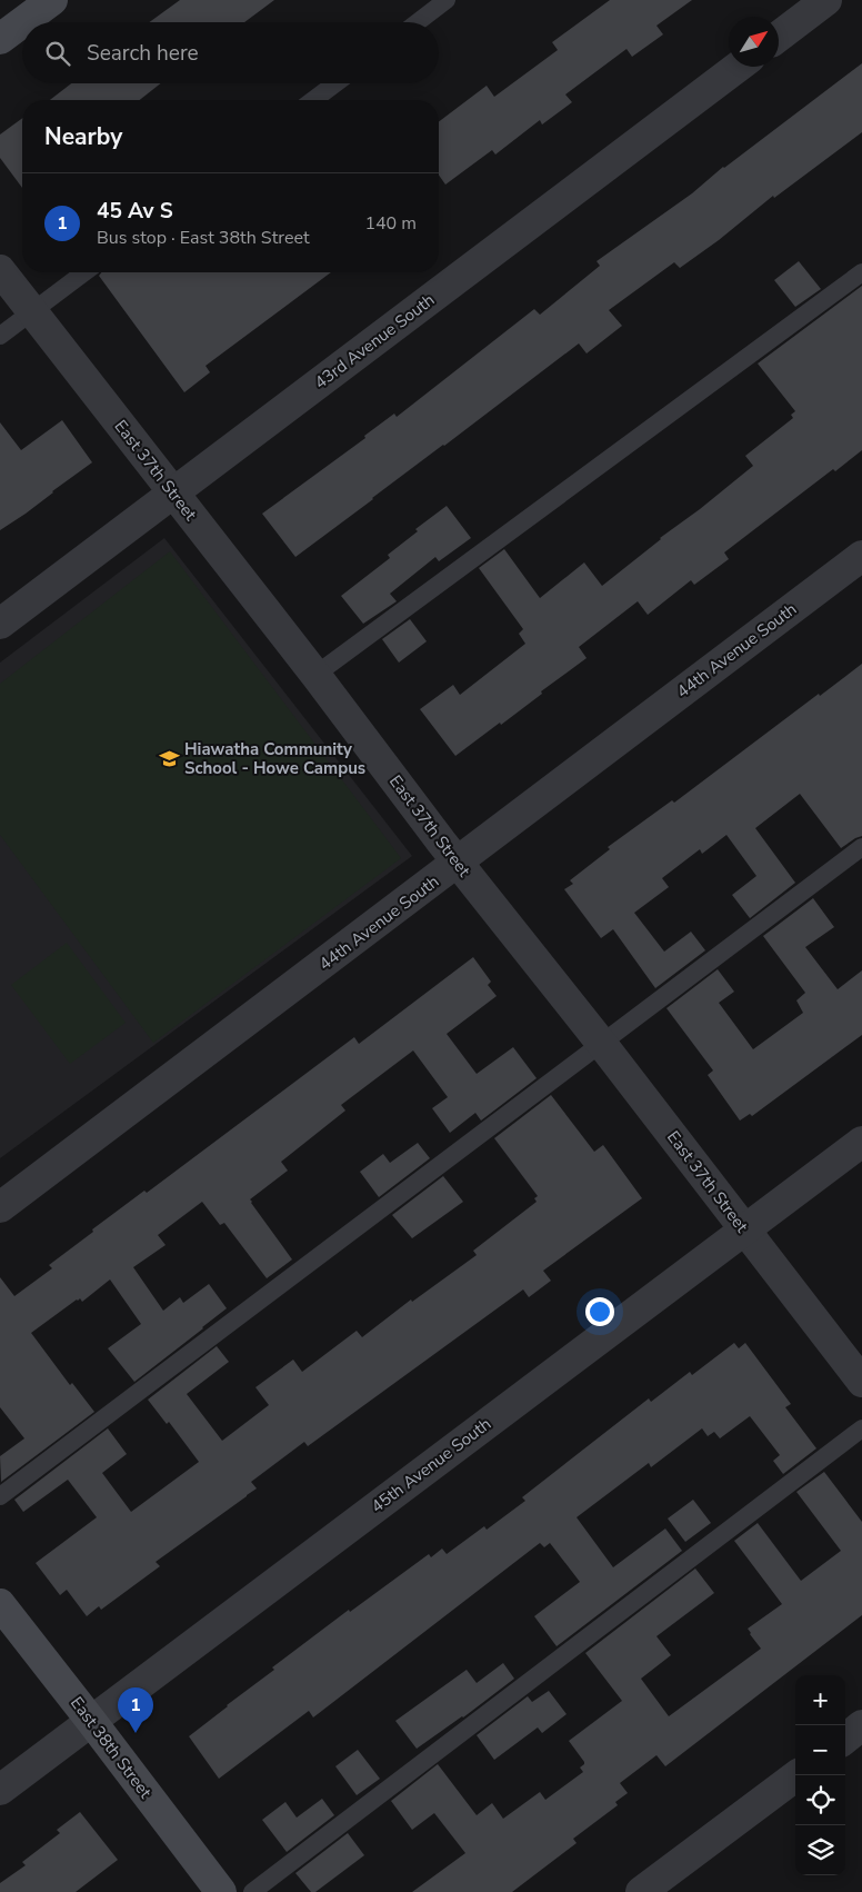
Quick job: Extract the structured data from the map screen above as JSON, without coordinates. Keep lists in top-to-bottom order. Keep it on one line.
{"streets":{"street":["43rd Avenue South","East 37th Street","44th Avenue South","45th Avenue South","East 38th Street"]},"crossings":[["43rd Avenue South","East 37th Street"],["East 37th Street","44th Avenue South"],["East 37th Street","45th Avenue South"],["45th Avenue South","East 38th Street"]],"places":{"school or university":["Hiawatha Community School - Howe Campus"]},"north":"top right","page":{"search":"Search here","heading":"Nearby","list":[{"mark":"1","name":"45 Av S","note":"Bus stop · East 38th Street","value":"140 m"}],"map_buttons":["+","−"],"pins":"1"}}
